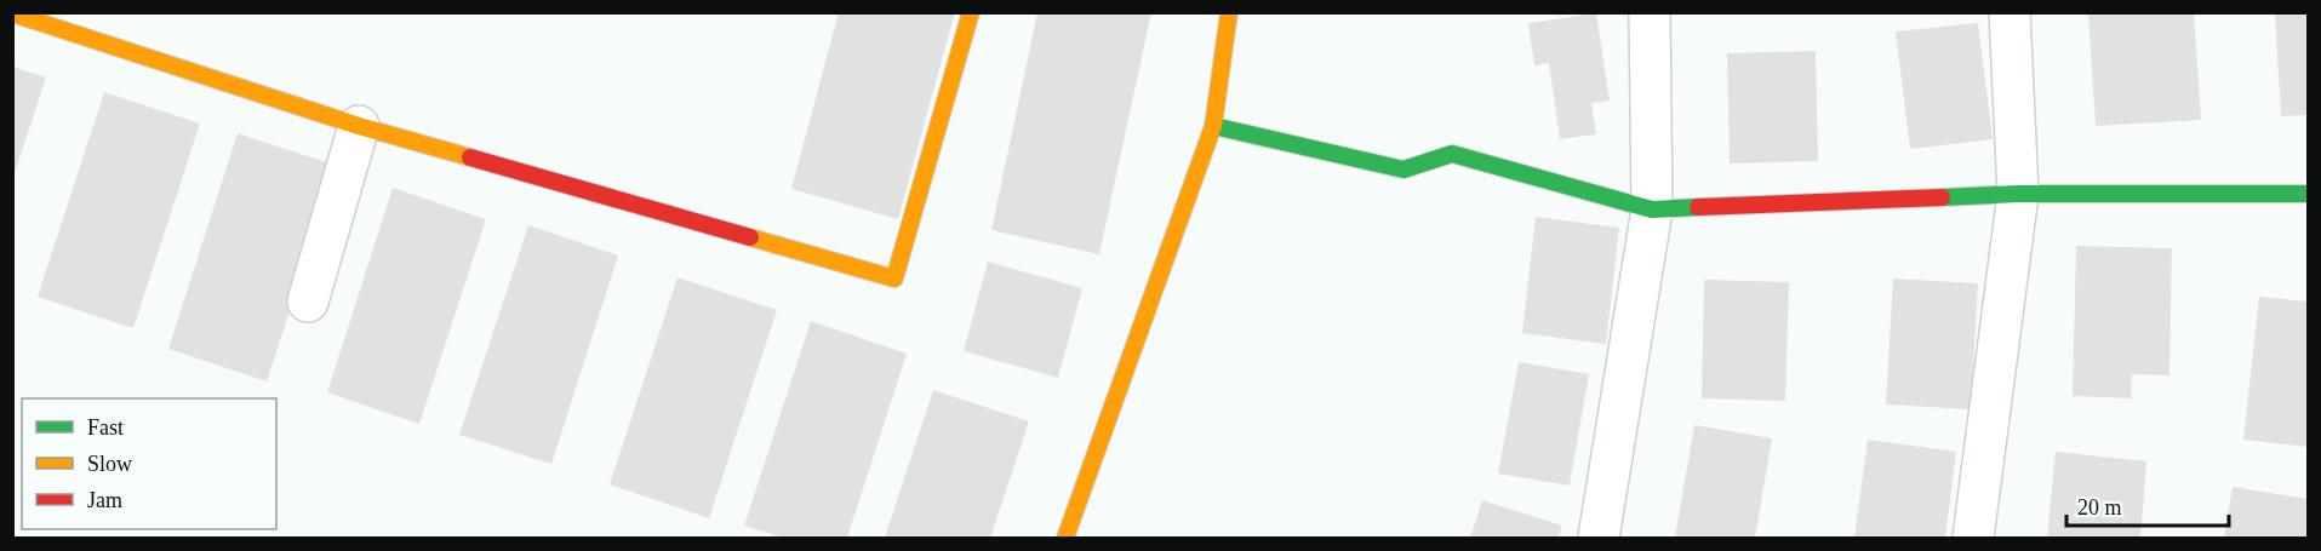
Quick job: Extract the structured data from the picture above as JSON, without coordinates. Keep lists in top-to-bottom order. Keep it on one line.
{"legend":["Fast","Slow","Jam"],"scale_bar":"20 m"}
